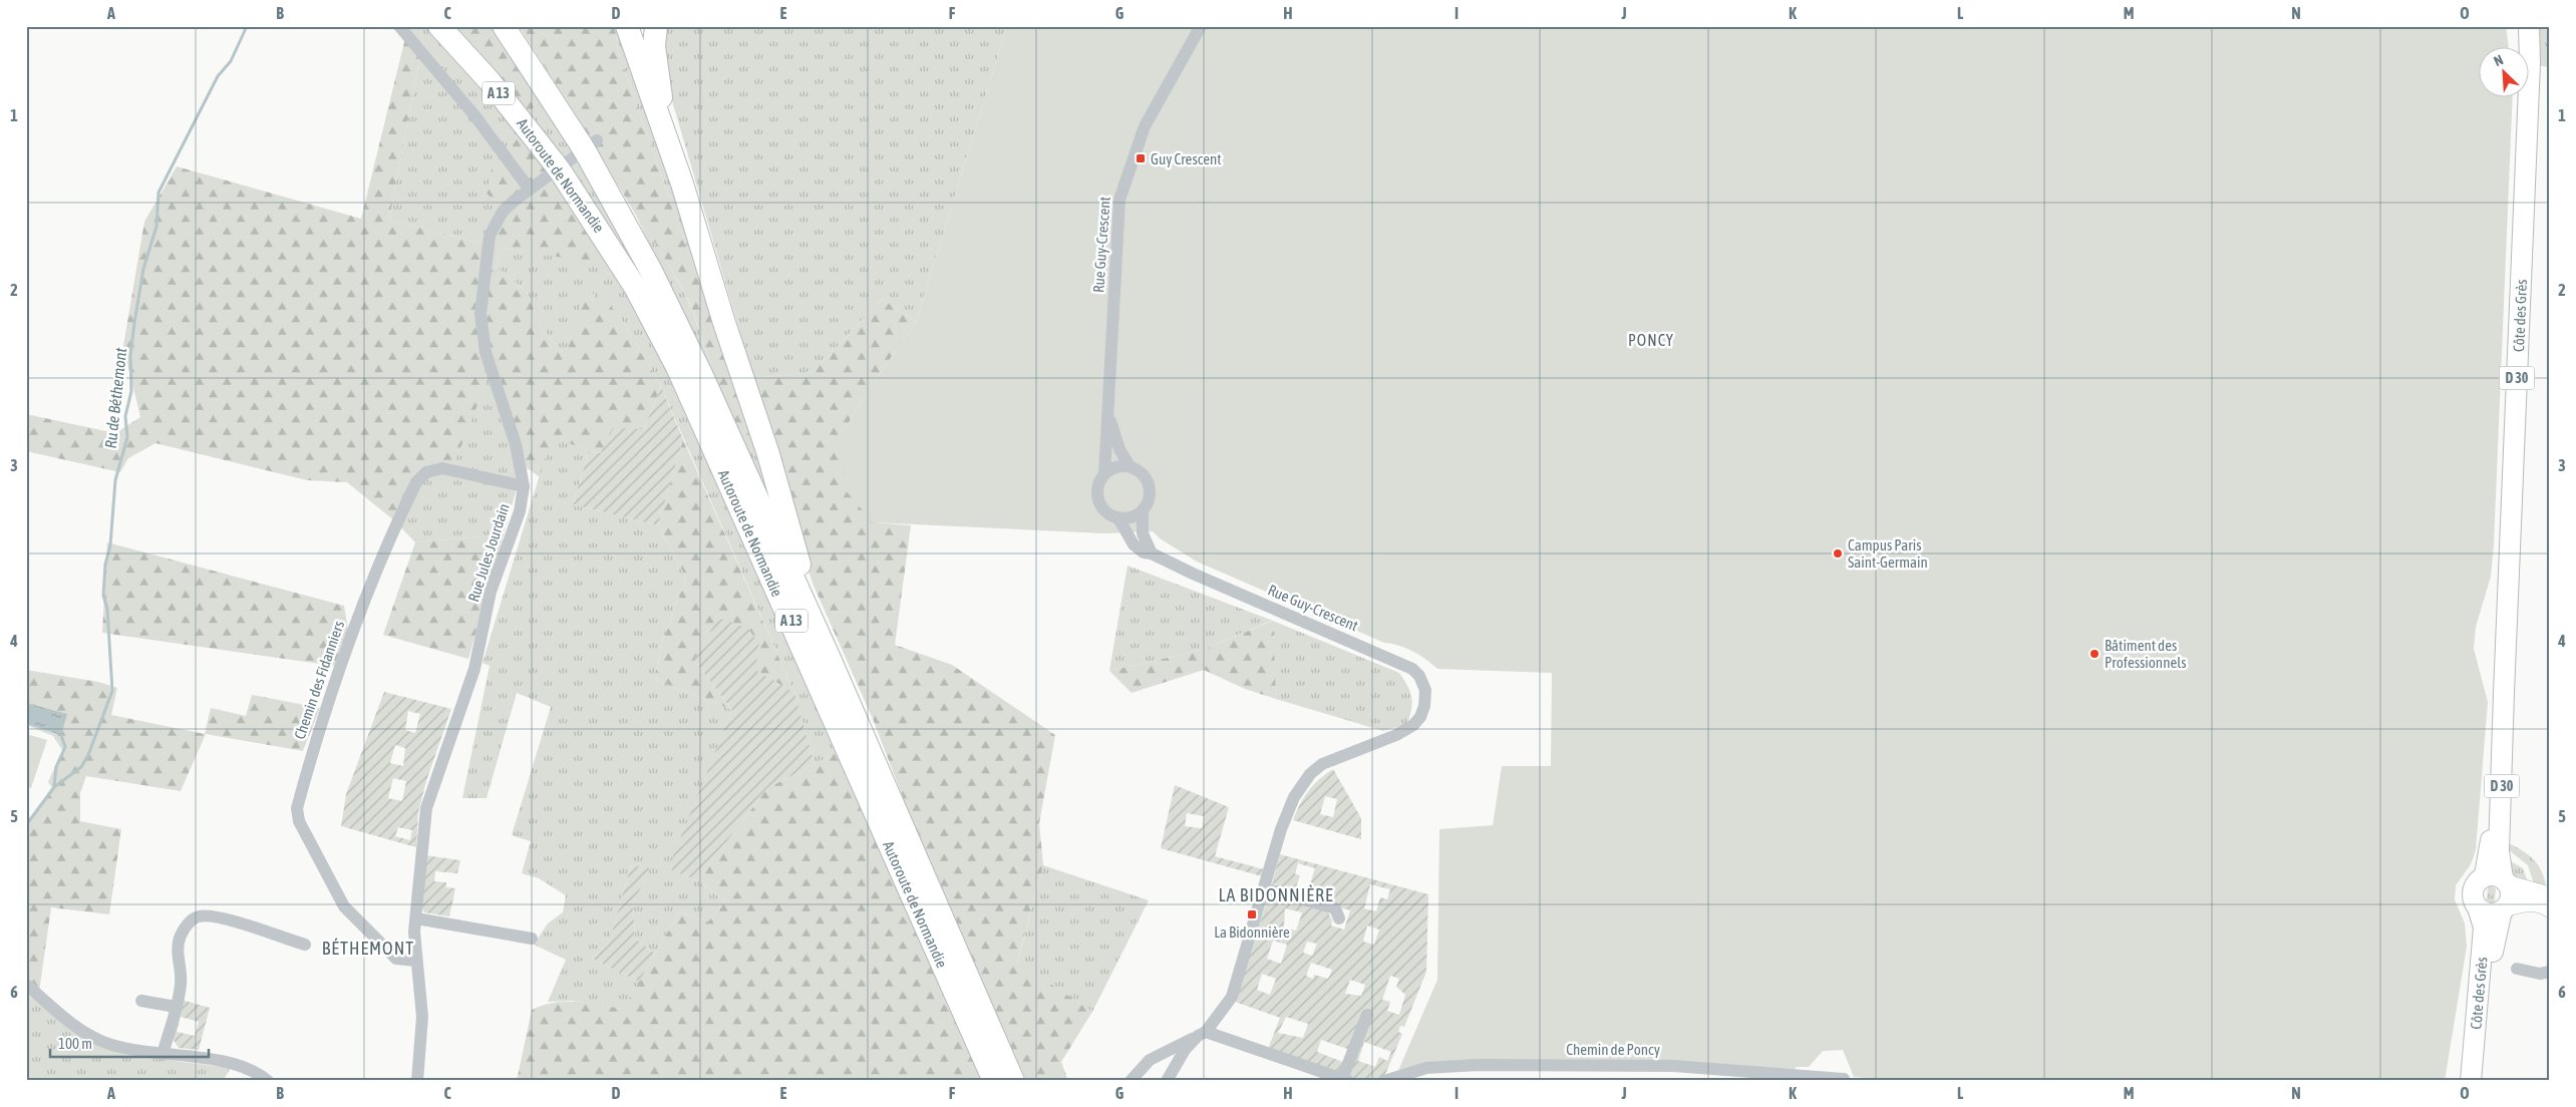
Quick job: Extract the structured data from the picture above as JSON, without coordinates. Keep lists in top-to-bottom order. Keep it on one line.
{"streets":{"highway":["A 13","Autoroute de Normandie"],"main road":["Côte des Grès","D 30"],"street":["Rue Guy-Crescent","Rue Jules Jourdain","Chemin des Fidanniers","Chemin de Poncy"]},"crossings":[["Autoroute de Normandie","Rue Jules Jourdain"],["Rue Jules Jourdain","Chemin des Fidanniers"]],"districts":["PONCY","LA BIDONNIÈRE","BÉTHEMONT"],"water":["Ru de Béthemont"],"places":{"transit":["Guy Crescent","La Bidonnière"],"other":["Campus Paris Saint-Germain","Bâtiment des Professionnels"]},"scale_bar":"100 m","north":"top left","grid":{"columns":["A","B","C","D","E","F","G","H","I","J","K","L","M","N","O"],"rows":["1","2","3","4","5","6"]}}
